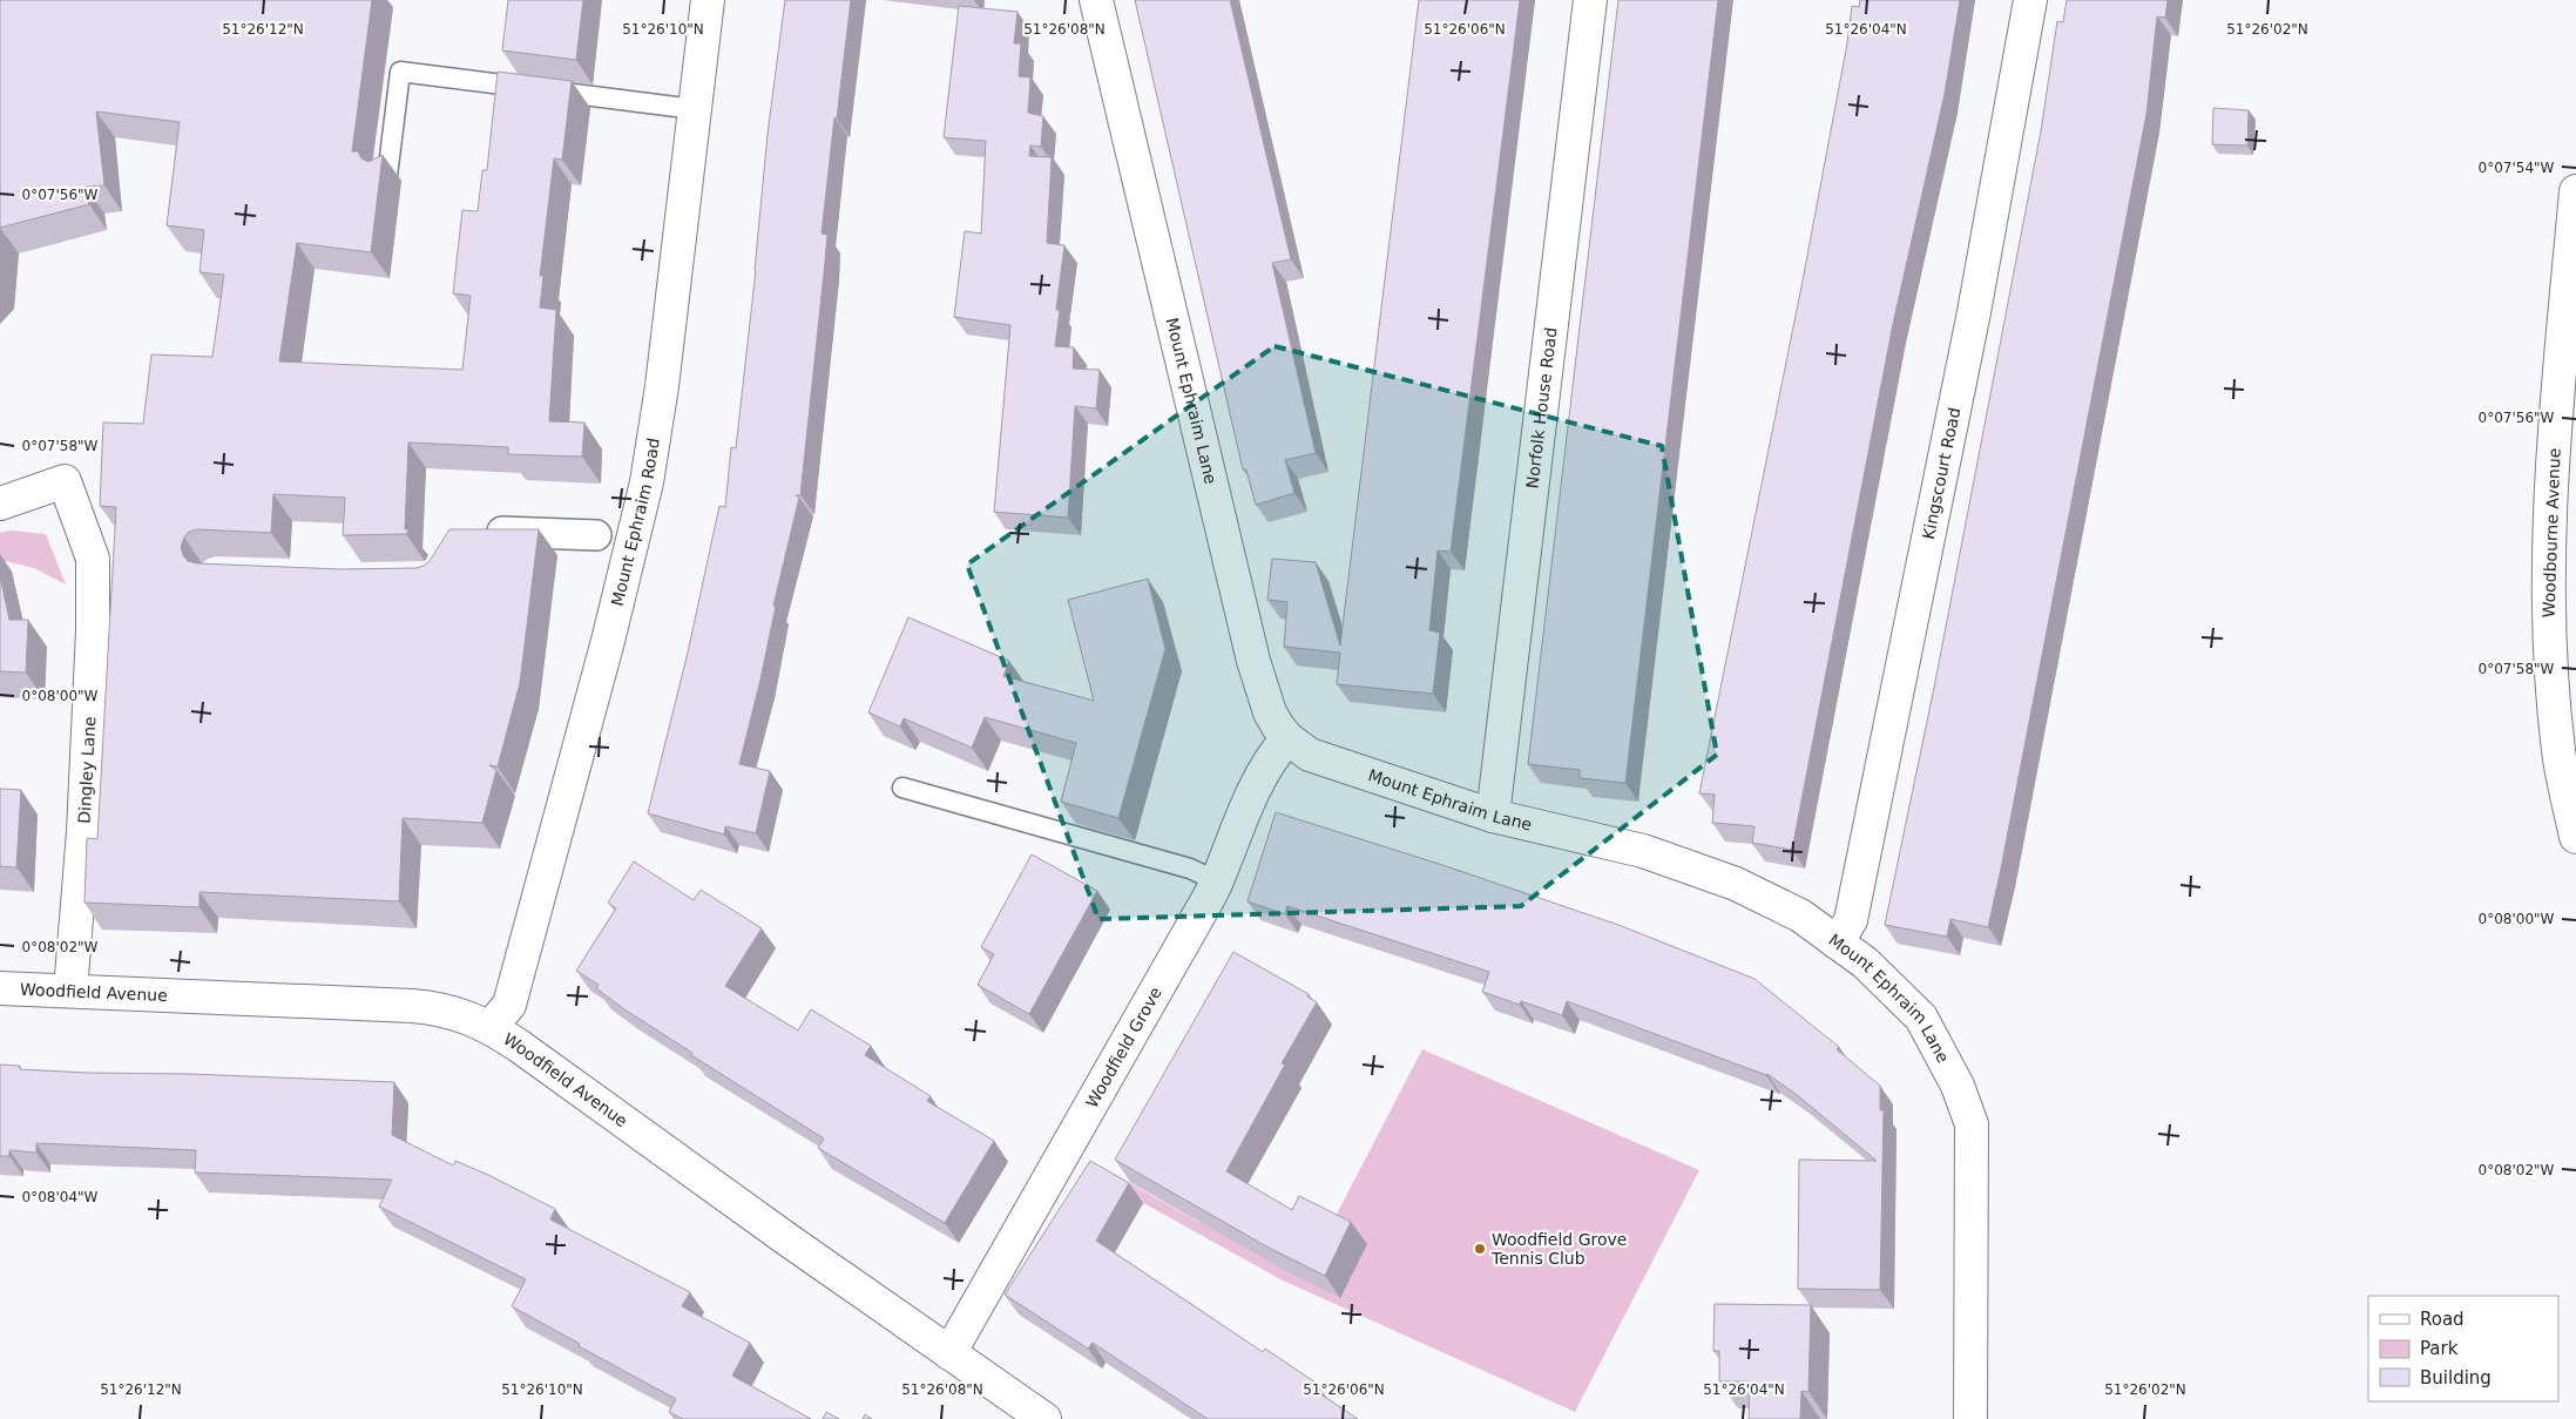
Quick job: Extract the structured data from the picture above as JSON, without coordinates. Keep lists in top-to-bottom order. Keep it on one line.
{"streets":{"street":["Mount Ephraim Lane","Norfolk House Road","Kingscourt Road","Mount Ephraim Road","Woodbourne Avenue","Dingley Lane","Woodfield Avenue","Woodfield Grove"]},"crossings":[["Mount Ephraim Lane","Norfolk House Road"],["Mount Ephraim Lane","Kingscourt Road"],["Mount Ephraim Lane","Woodfield Grove"],["Mount Ephraim Road","Woodfield Avenue"],["Dingley Lane","Woodfield Avenue"],["Woodfield Avenue","Woodfield Grove"]],"places":["Woodfield Grove Tennis Club"],"legend":["Road","Park","Building"],"coordinates":["51°26'12\"N","51°26'10\"N","51°26'08\"N","51°26'06\"N","51°26'04\"N","51°26'02\"N","0°07'54\"W","0°07'56\"W","0°07'58\"W","0°08'00\"W","0°08'02\"W","0°08'04\"W"]}
